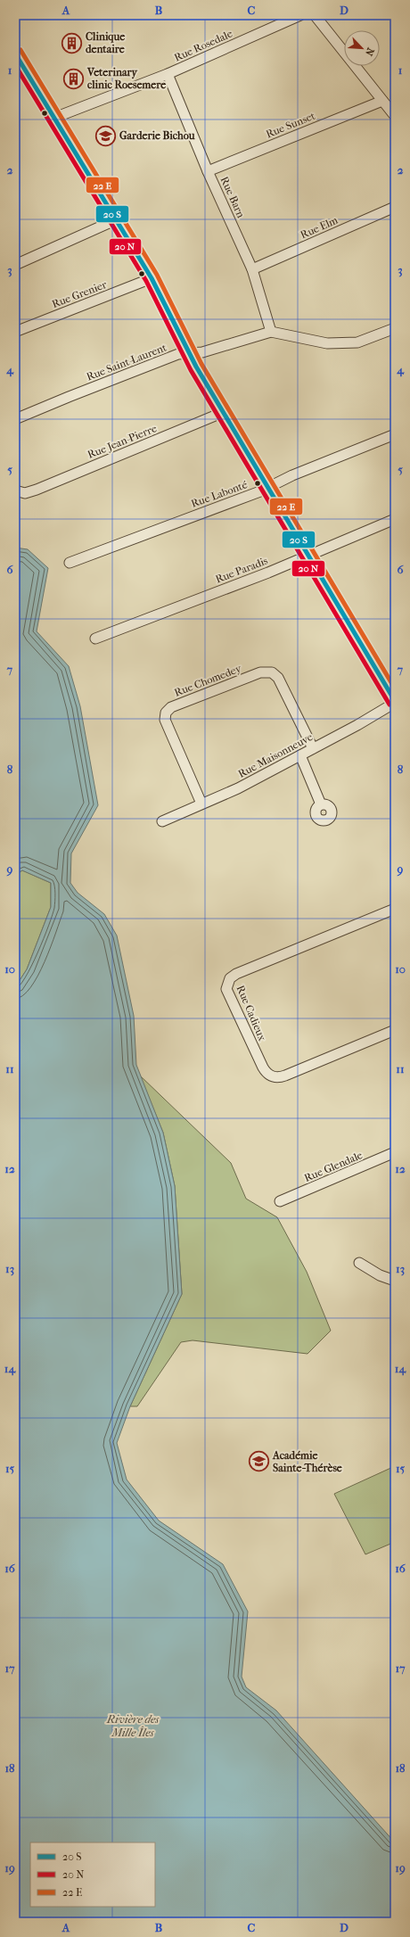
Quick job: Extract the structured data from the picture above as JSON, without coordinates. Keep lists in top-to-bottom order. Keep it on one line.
{"streets":{"street":["Rue Rosedale","Rue Sunset","Rue Barn","Rue Elm","Rue Grenier","Rue Saint-Laurent","Rue Jean-Pierre","Rue Labonté","Rue Paradis","Rue Chomedey","Rue Maisonneuve","Rue Cadieux","Rue Glendale"]},"crossings":[["Rue Rosedale","Rue Barn"],["Rue Sunset","Rue Barn"],["Rue Barn","Rue Elm"],["Rue Barn","Rue Saint-Laurent"],["Rue Chomedey","Rue Maisonneuve"]],"water":["Rivière des Mille Îles"],"places":{"building":["Clinique dentaire","Veterinary clinic Roesemere"],"school or university":["Garderie Bichou","Académie Sainte-Thérèse"]},"legend":["20 S","20 N","22 E"],"north":"bottom right","grid":{"columns":["A","B","C","D"],"rows":["1","2","3","4","5","6","7","8","9","10","11","12","13","14","15","16","17","18","19"]}}
